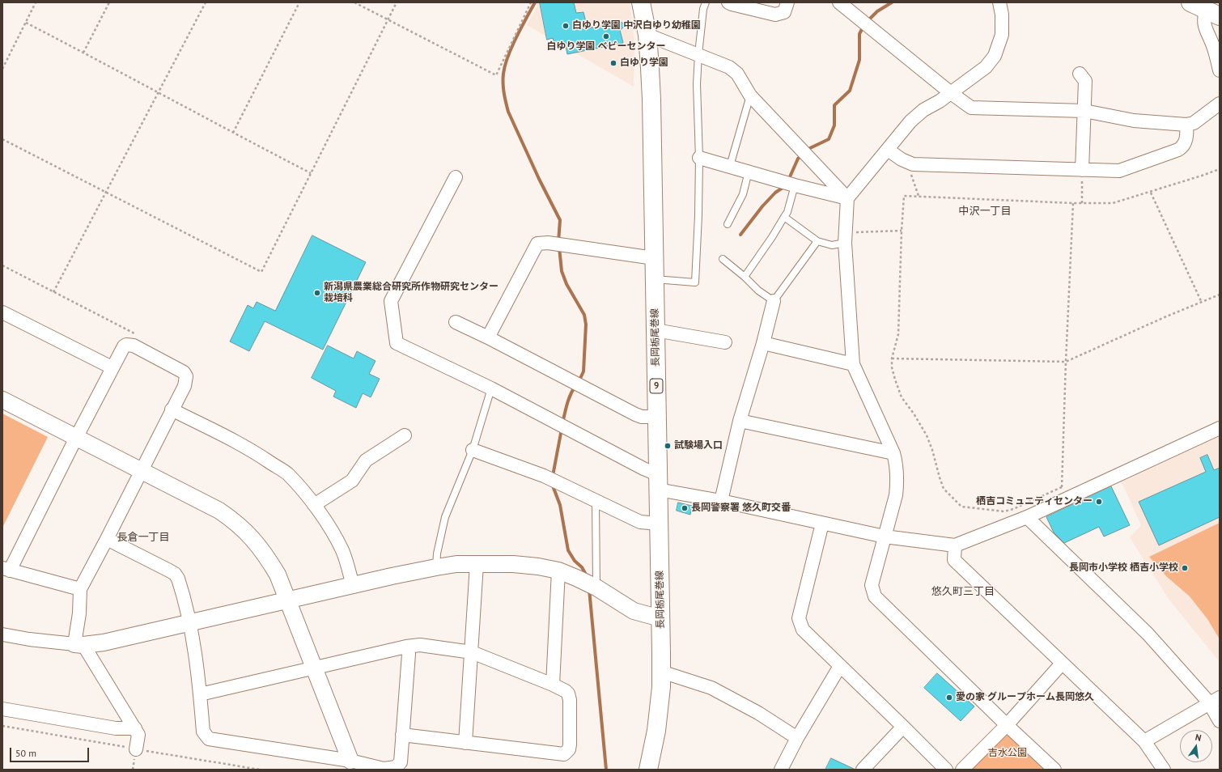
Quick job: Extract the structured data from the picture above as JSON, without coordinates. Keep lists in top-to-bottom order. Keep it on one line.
{"streets":{"main road":["長岡栃尾巻線","9"]},"districts":["中沢一丁目","長倉一丁目","悠久町三丁目"],"parks":["吉水公園"],"places":["白ゆり学園 中沢白ゆり幼稚園","白ゆり学園 ベビーセンター","白ゆり学園","新潟県農業総合研究所作物研究センター 栽培科","試験場入口","栖吉コミュニティセンター","長岡警察署 悠久町交番","長岡市小学校 栖吉小学校","愛の家 グループホーム長岡悠久"],"scale_bar":"50 m","north":"top"}
